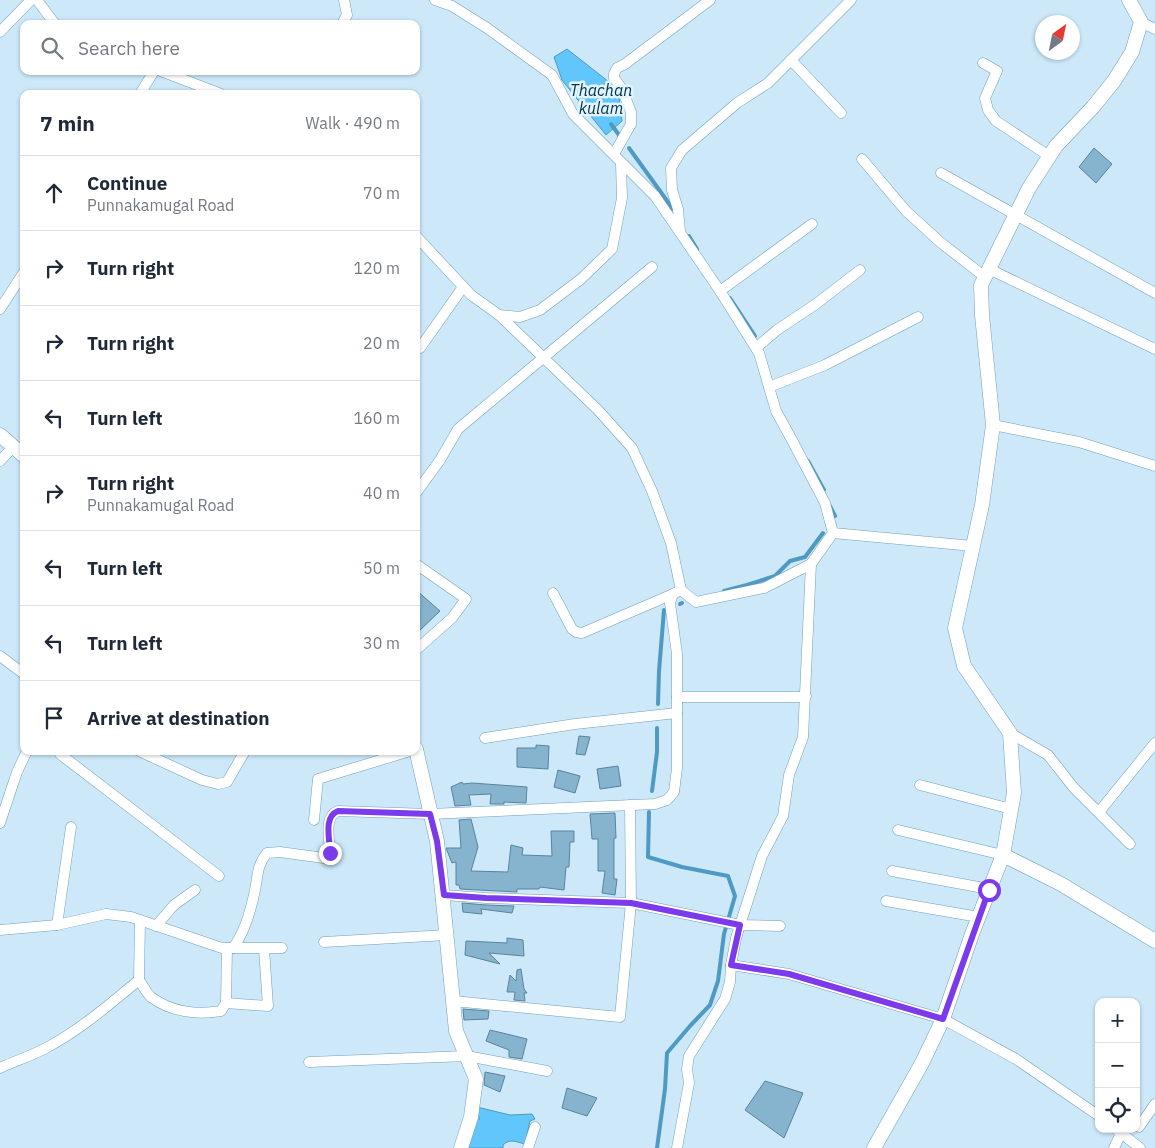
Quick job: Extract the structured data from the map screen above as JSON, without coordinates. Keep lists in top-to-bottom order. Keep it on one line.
{"water":["Thachan kulam"],"north":"top right","page":{"search":"Search here","heading":["7 min","Walk · 490 m"],"list":[["Continue","Punnakamugal Road","70 m"],["Turn right","120 m"],["Turn right","20 m"],["Turn left","160 m"],["Turn right","Punnakamugal Road","40 m"],["Turn left","50 m"],["Turn left","30 m"],"Arrive at destination"],"map_buttons":["+","−"]}}
